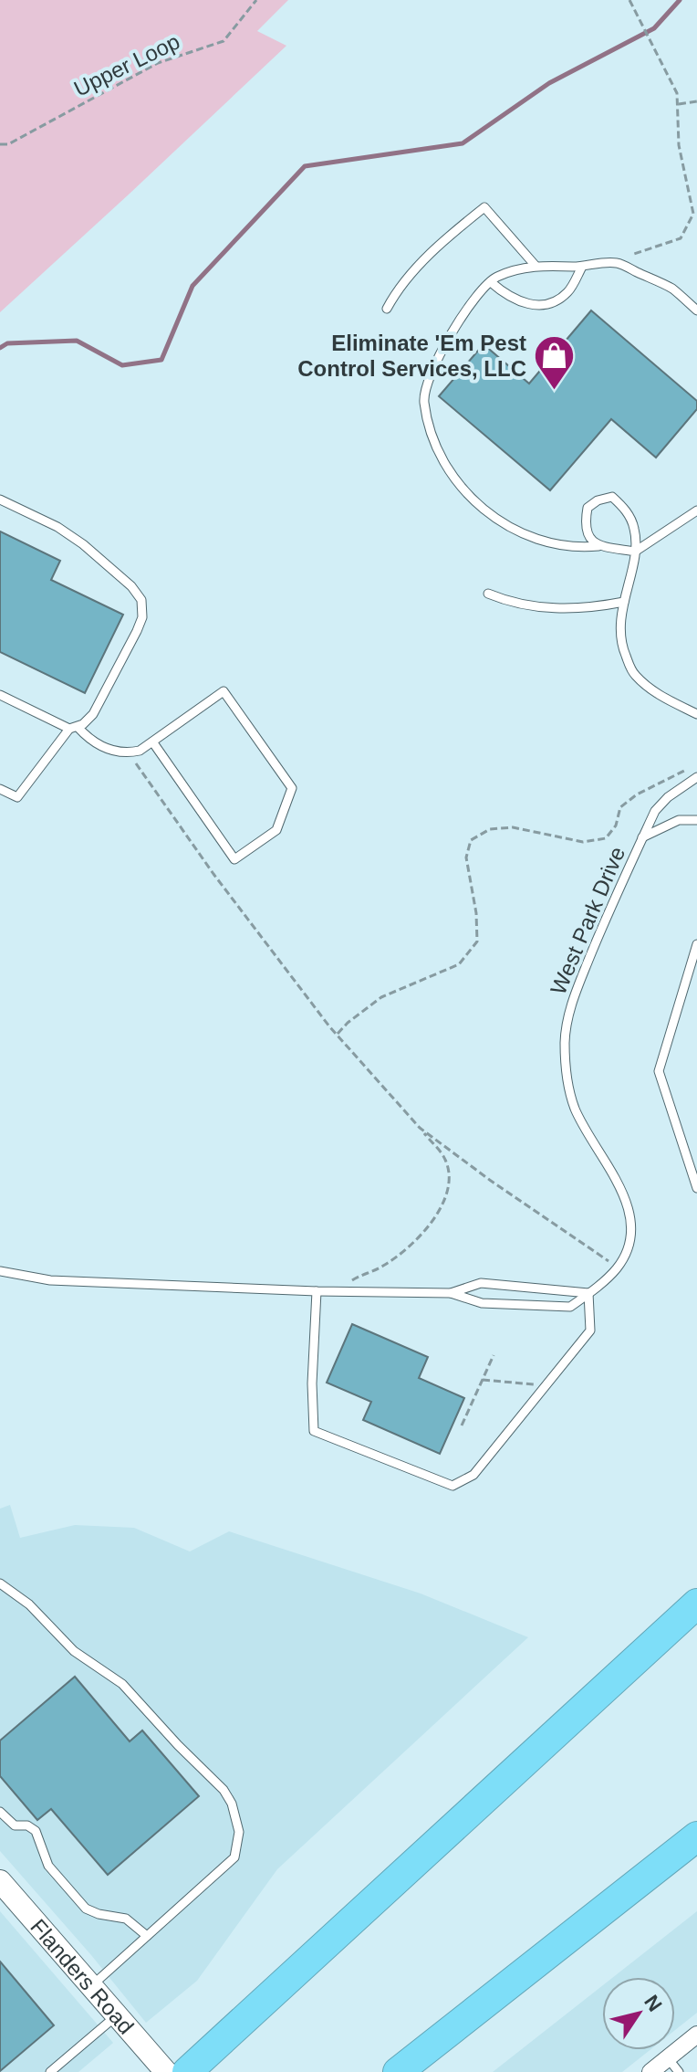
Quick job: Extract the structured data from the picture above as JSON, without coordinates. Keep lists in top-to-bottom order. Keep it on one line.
{"streets":{"main road":["Flanders Road"],"lane":["West Park Drive"],"path":["Upper Loop"]},"places":{"shop":["Eliminate 'Em Pest Control Services, LLC"]},"north":"top right"}
